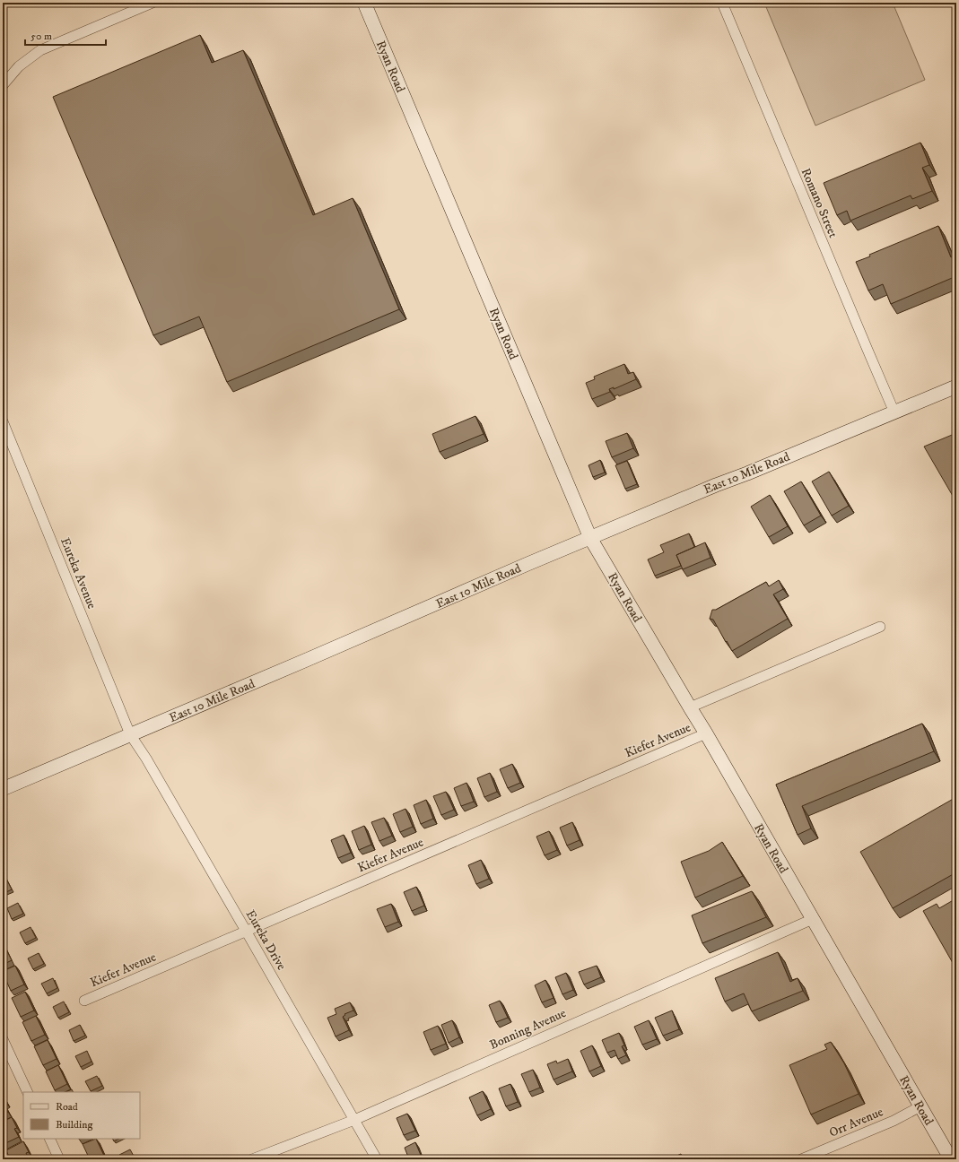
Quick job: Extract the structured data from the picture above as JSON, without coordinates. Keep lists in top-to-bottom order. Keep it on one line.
{"streets":{"main road":["Ryan Road","East 10 Mile Road"],"street":["Romano Street","Eureka Avenue","Kiefer Avenue","Eureka Drive","Bonning Avenue","Orr Avenue"]},"crossings":[["Ryan Road","East 10 Mile Road"],["Ryan Road","Kiefer Avenue"],["Ryan Road","Bonning Avenue"],["Ryan Road","Orr Avenue"],["Romano Street","East 10 Mile Road"],["East 10 Mile Road","Eureka Avenue"],["East 10 Mile Road","Eureka Drive"],["Eureka Avenue","Eureka Drive"],["Kiefer Avenue","Eureka Drive"],["Eureka Drive","Bonning Avenue"]],"legend":["Road","Building"],"scale_bar":"50 m"}
